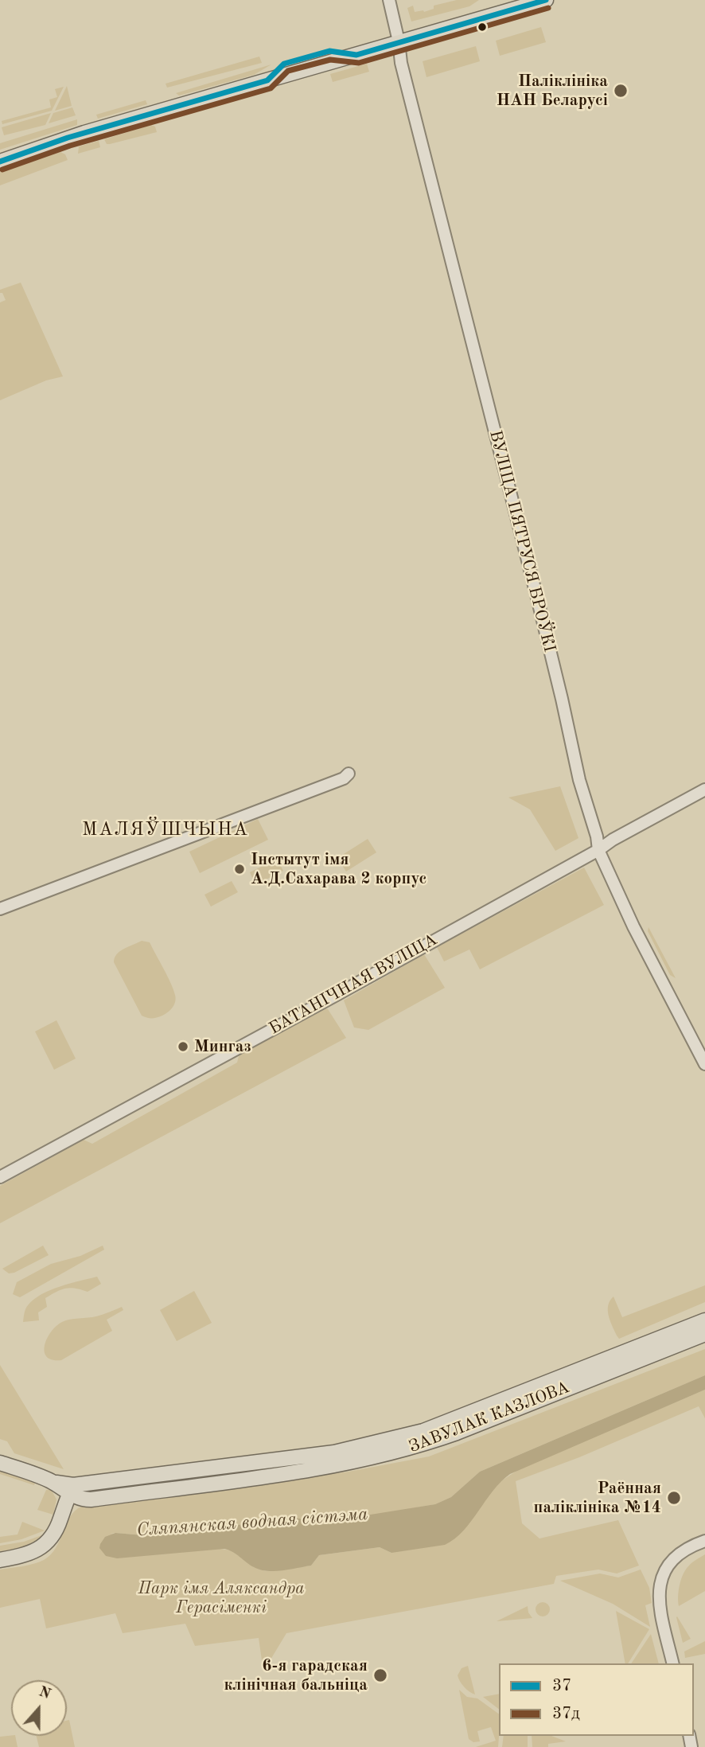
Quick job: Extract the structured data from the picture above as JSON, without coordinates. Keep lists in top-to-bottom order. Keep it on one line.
{"streets":{"main road":["ЗАВУЛАК КАЗЛОВА"],"street":["ВУЛІЦА ПЯТРУСЯ БРОЎКІ","БАТАНІЧНАЯ ВУЛІЦА"]},"crossings":[["ВУЛІЦА ПЯТРУСЯ БРОЎКІ","БАТАНІЧНАЯ ВУЛІЦА"]],"districts":["МАЛЯЎШЧЫНА"],"water":["Сляпянская водная сістэма"],"parks":["Парк імя Аляксандра Герасіменкі"],"places":["Паліклініка НАН Беларусі","Інстытут імя А.Д.Сахарава 2 корпус","Мингаз","Раённая паліклініка №14","6-я гарадская клінічная бальніца"],"lines":["transit line 37","transit line 37д"],"legend":["37","37д"],"north":"top"}
